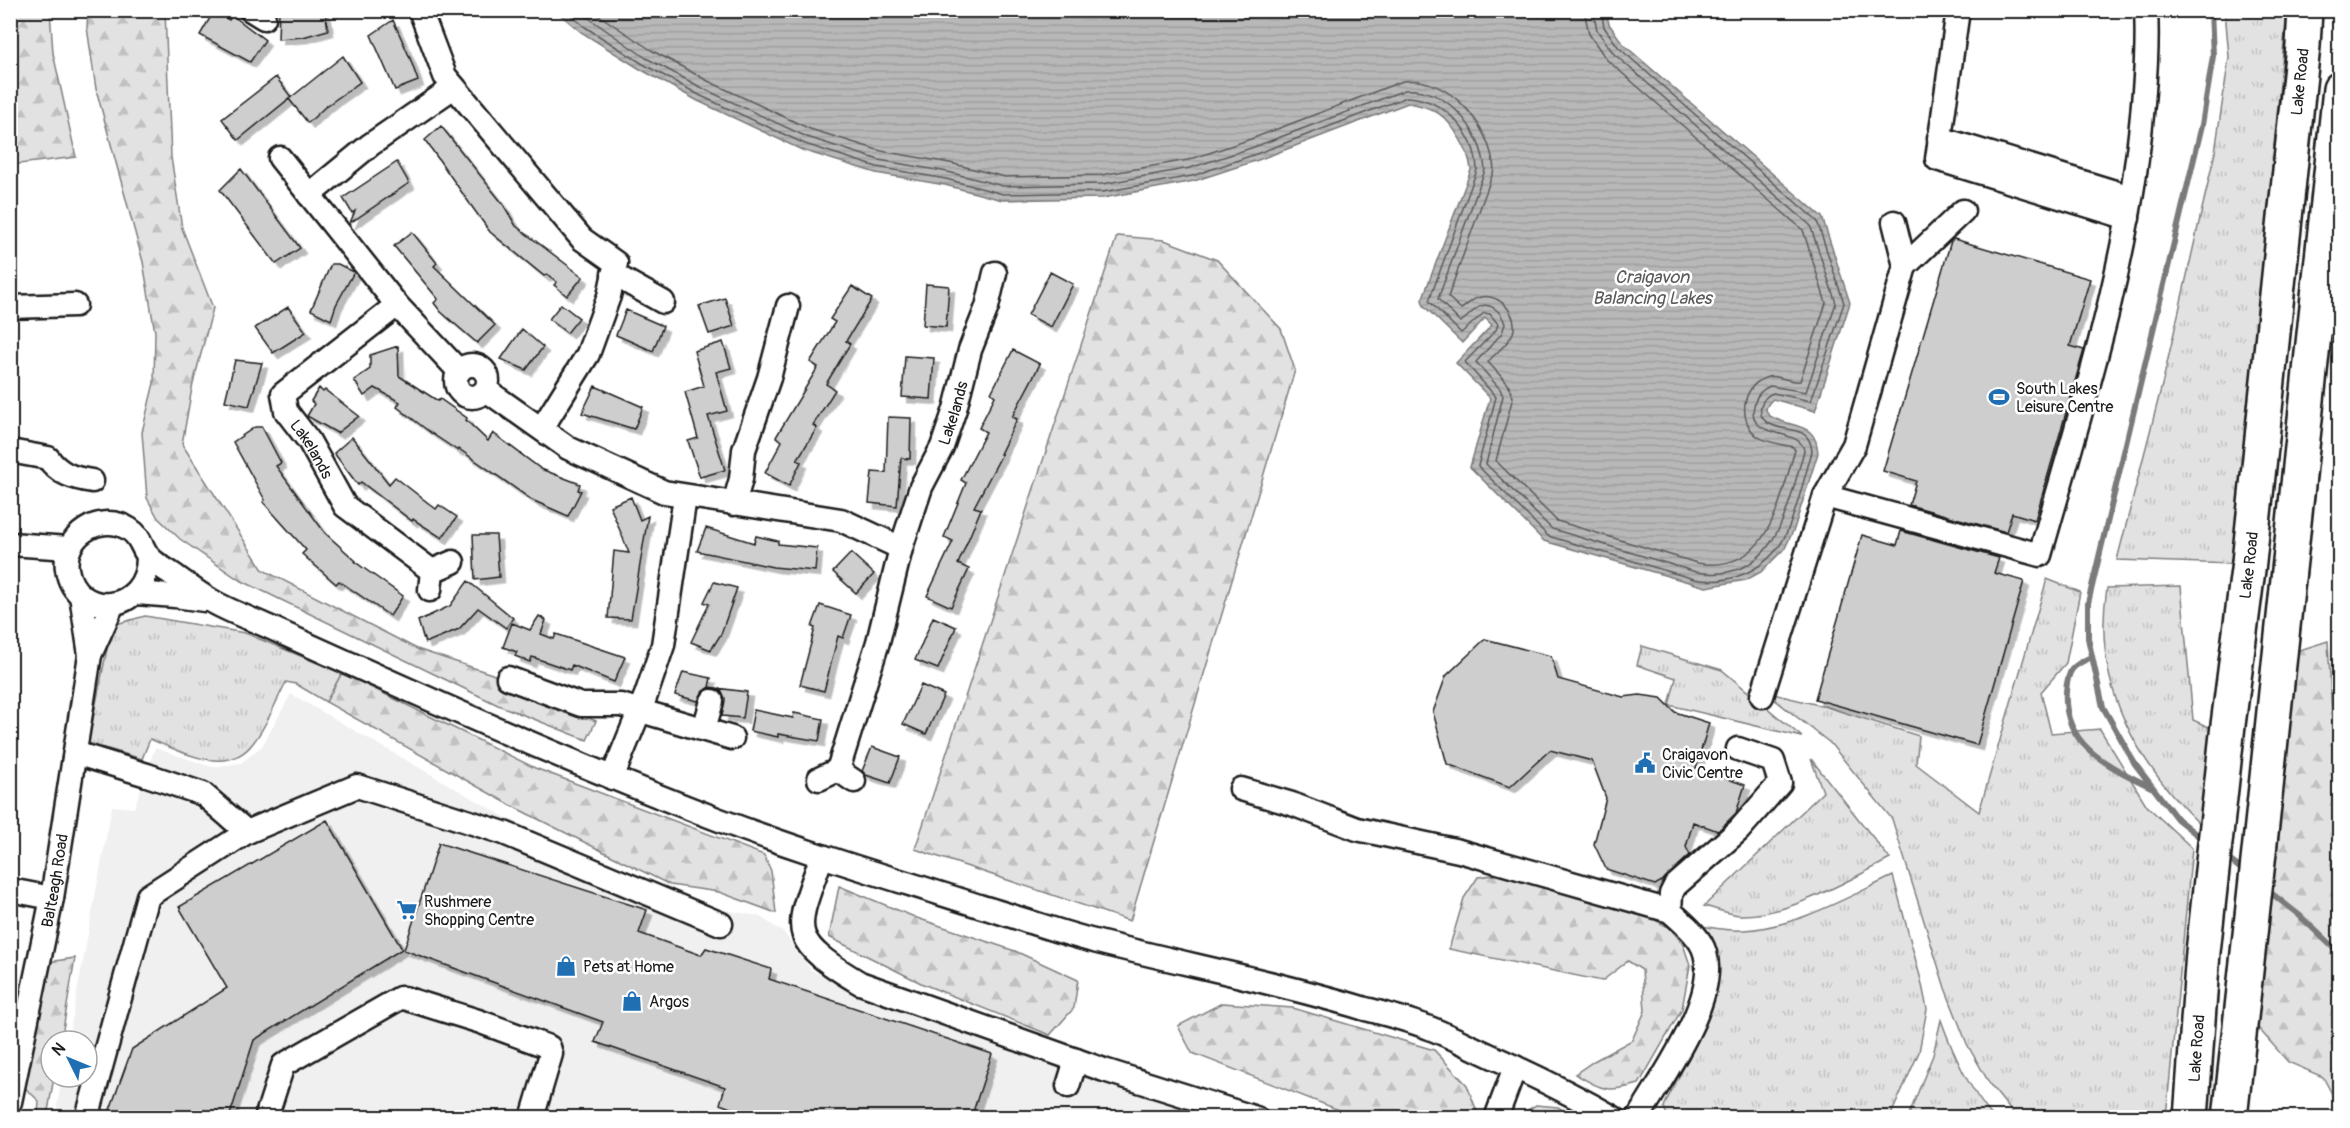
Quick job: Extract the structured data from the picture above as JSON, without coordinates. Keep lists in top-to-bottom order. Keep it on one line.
{"streets":{"highway":["Lake Road"],"street":["Lakelands","Balteagh Road"]},"water":["Craigavon Balancing Lakes"],"places":{"sports":["South Lakes Leisure Centre"],"public building":["Craigavon Civic Centre"],"supermarket":["Rushmere Shopping Centre"],"shop":["Pets at Home","Argos"]},"north":"top left"}
